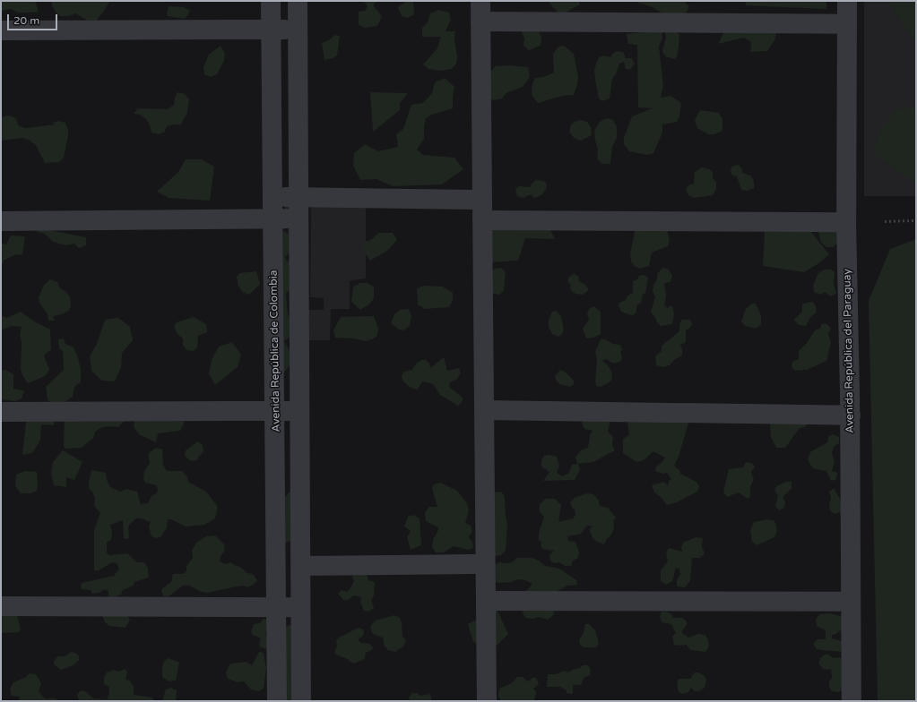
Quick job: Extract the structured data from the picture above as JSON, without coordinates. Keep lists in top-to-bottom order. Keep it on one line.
{"streets":{"street":["Avenida República de Colombia","Avenida República del Paraguay"]},"scale_bar":"20 m"}
